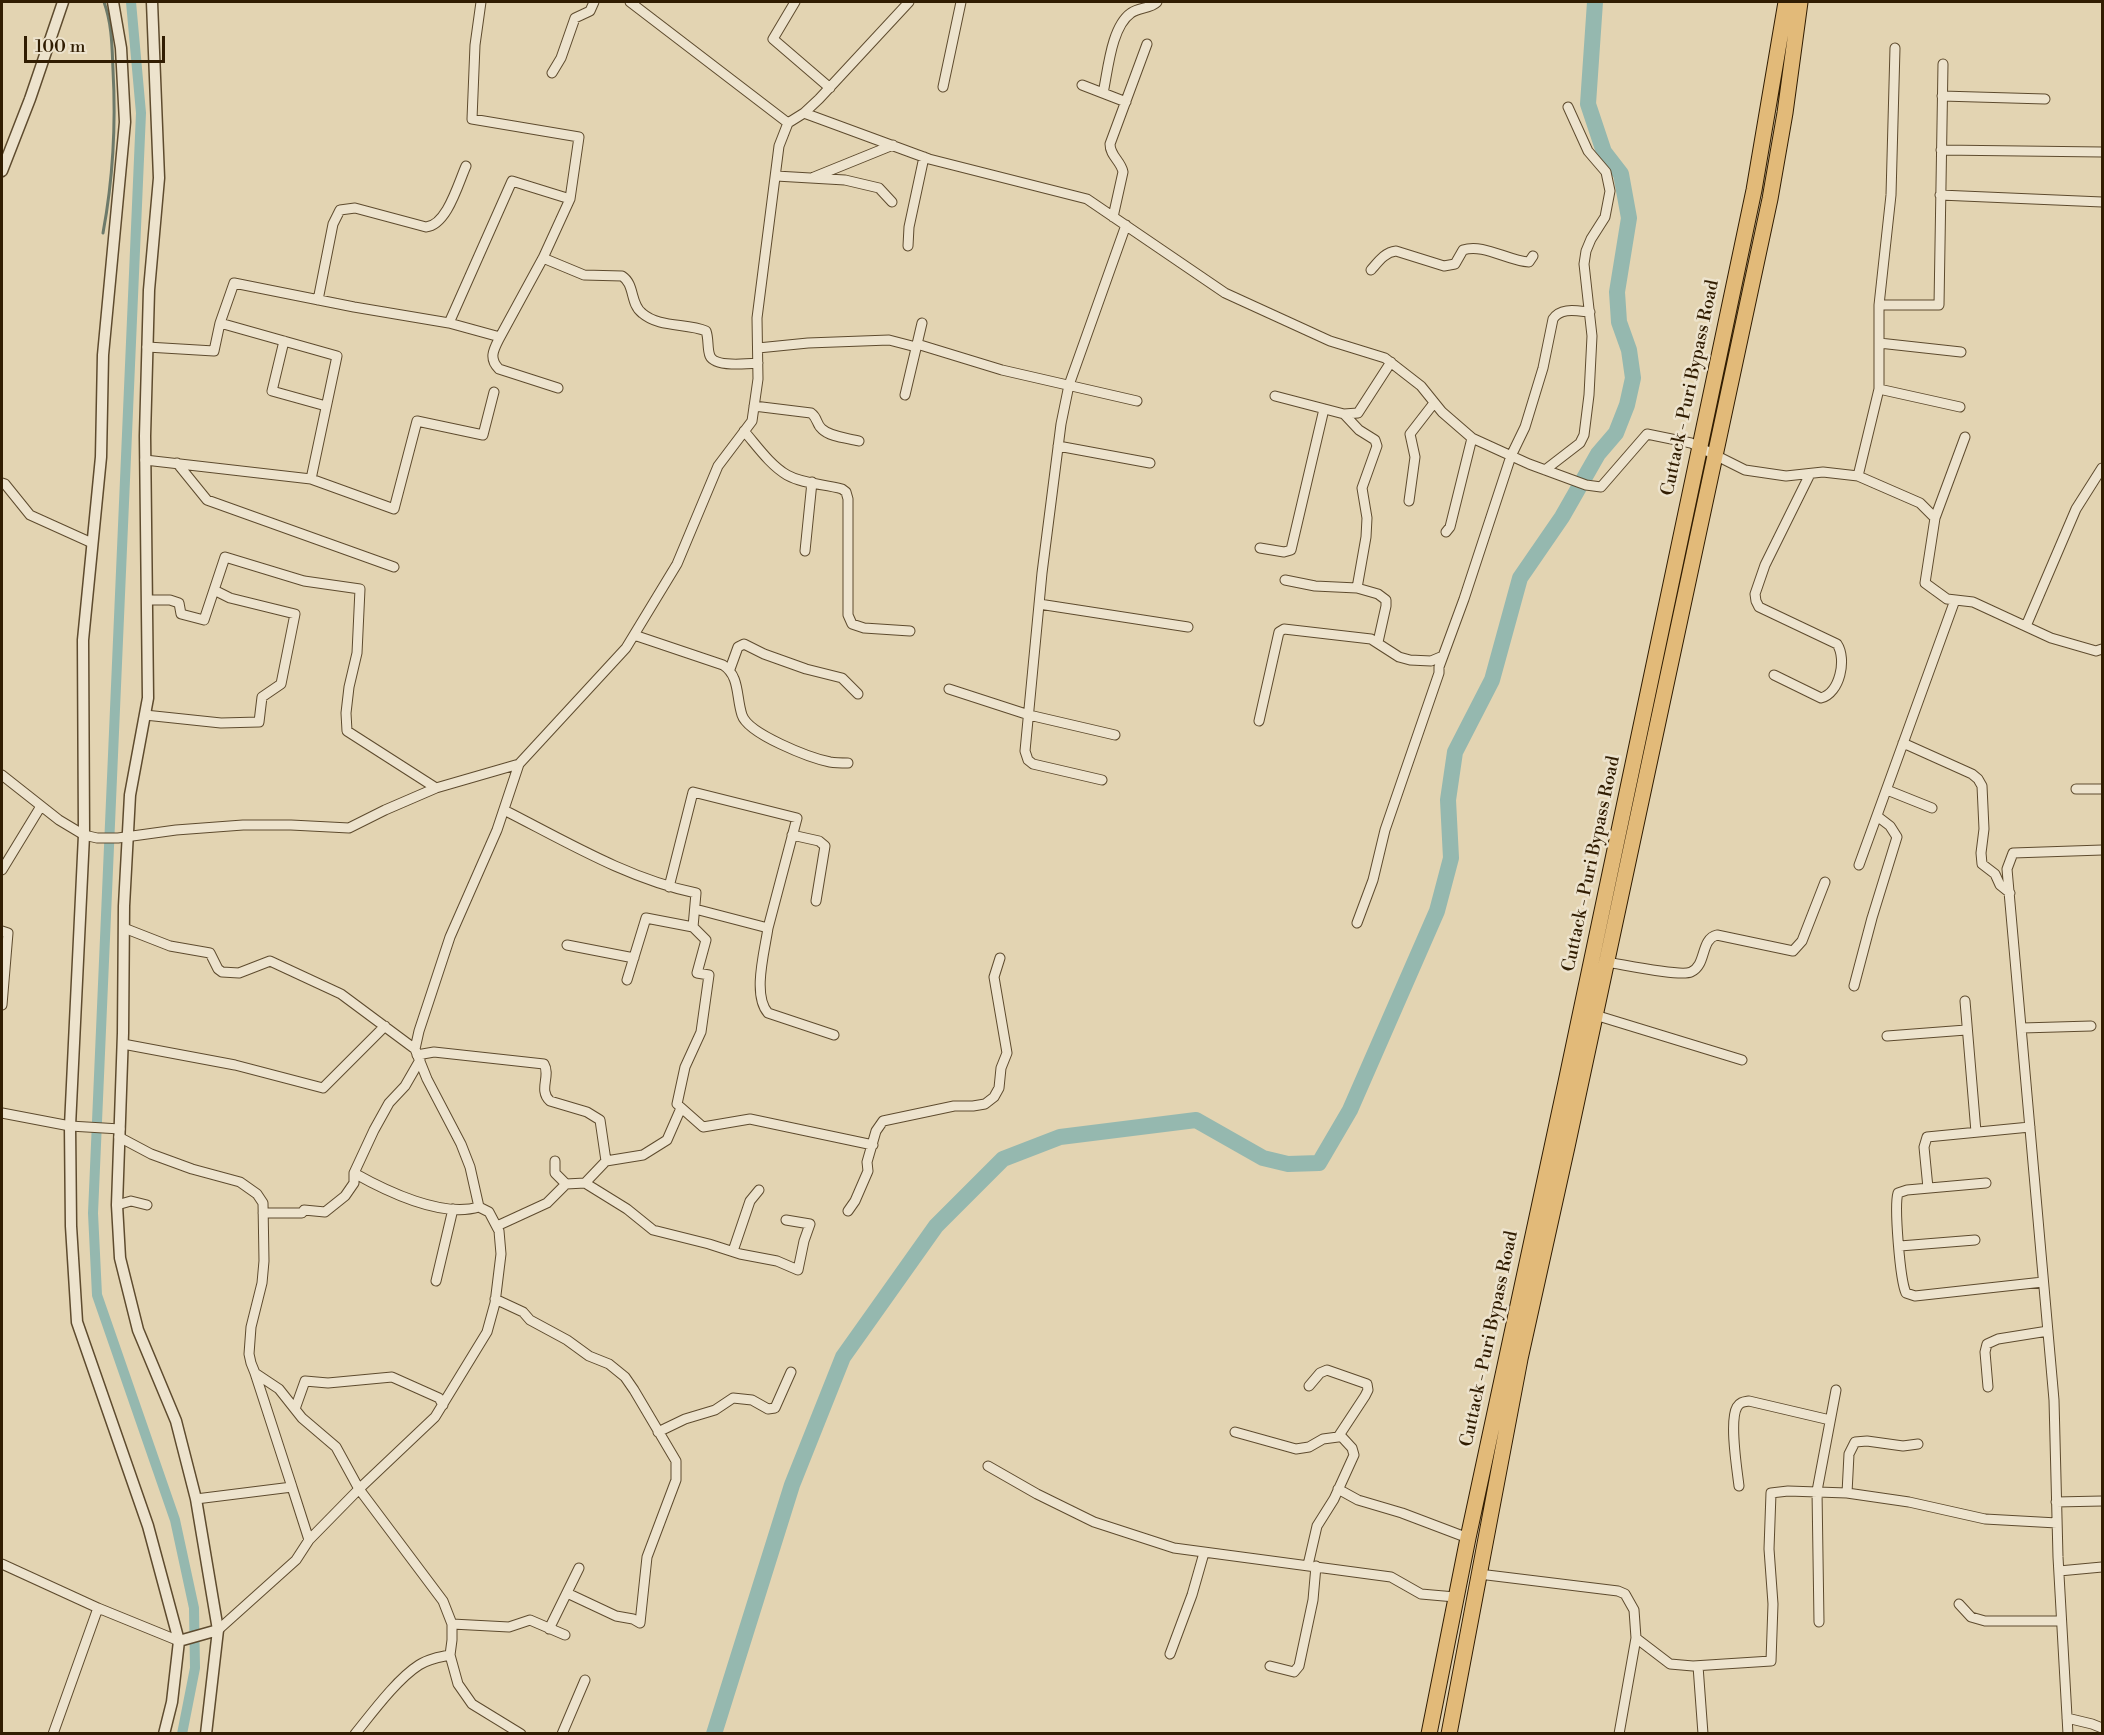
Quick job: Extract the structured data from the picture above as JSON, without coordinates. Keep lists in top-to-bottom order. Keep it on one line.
{"streets":{"highway":["Cuttack - Puri Bypass Road"]},"scale_bar":"100 m"}
